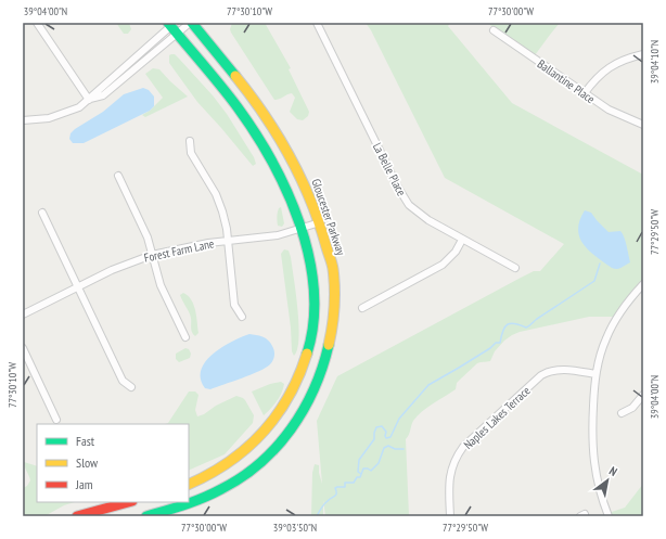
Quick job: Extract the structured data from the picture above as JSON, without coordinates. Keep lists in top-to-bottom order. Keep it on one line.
{"streets":{"main road":["Gloucester Parkway"],"street":["Ballantine Place","La Belle Place","Forest Farm Lane","Naples Lakes Terrace"]},"crossings":[["Gloucester Parkway","Forest Farm Lane"]],"legend":["Fast","Slow","Jam"],"north":"top right","coordinates":["39°04'00\"N","77°30'10\"W","77°30'00\"W","39°04'10\"N","77°29'50\"W","39°03'50\"N"]}
